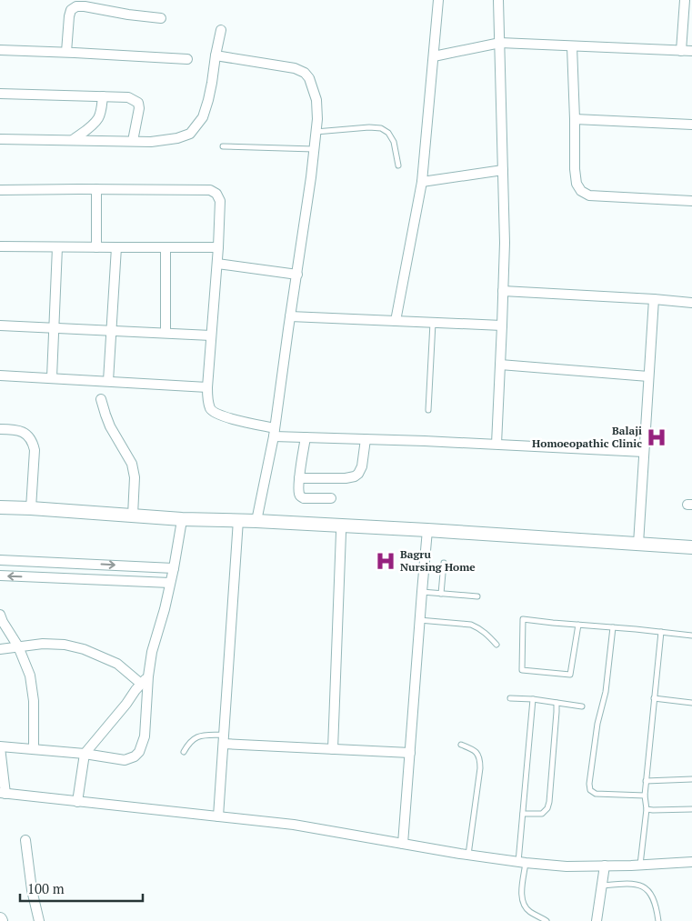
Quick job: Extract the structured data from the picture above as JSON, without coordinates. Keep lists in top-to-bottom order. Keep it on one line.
{"places":{"hospital":["Balaji Homoeopathic Clinic","Bagru Nursing Home"]},"scale_bar":"100 m"}
